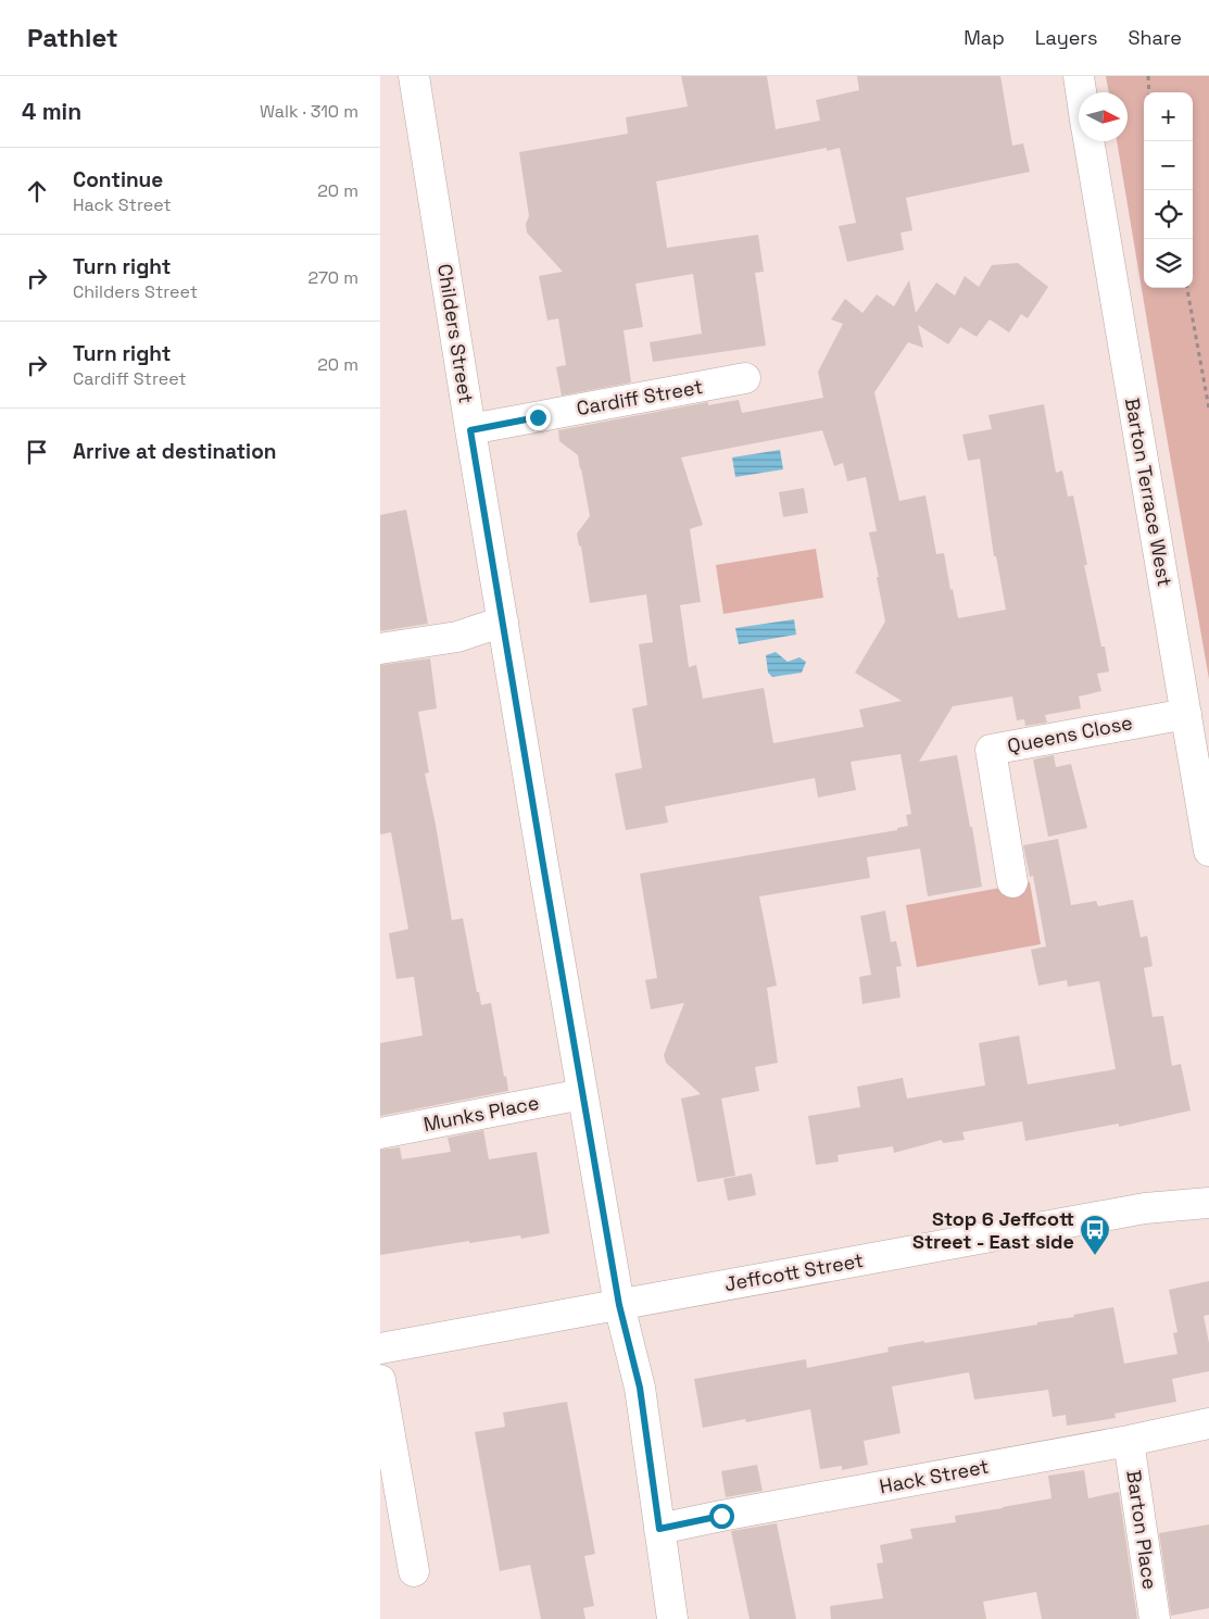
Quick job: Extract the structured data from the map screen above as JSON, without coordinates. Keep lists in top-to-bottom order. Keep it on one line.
{"streets":{"street":["Childers Street","Cardiff Street","Barton Terrace West","Queens Close","Munks Place","Jeffcott Street","Hack Street","Barton Place"]},"crossings":[["Childers Street","Cardiff Street"],["Childers Street","Munks Place"],["Childers Street","Jeffcott Street"],["Childers Street","Hack Street"],["Barton Terrace West","Queens Close"],["Hack Street","Barton Place"]],"places":{"bus stop":["Stop 6 Jeffcott Street - East side"]},"north":"right","page":{"header":"Pathlet","nav":["Map","Layers","Share"],"heading":["4 min","Walk · 310 m"],"map_buttons":["+","−"],"list":[["Continue","Hack Street","20 m"],["Turn right","Childers Street","270 m"],["Turn right","Cardiff Street","20 m"],"Arrive at destination"]}}
